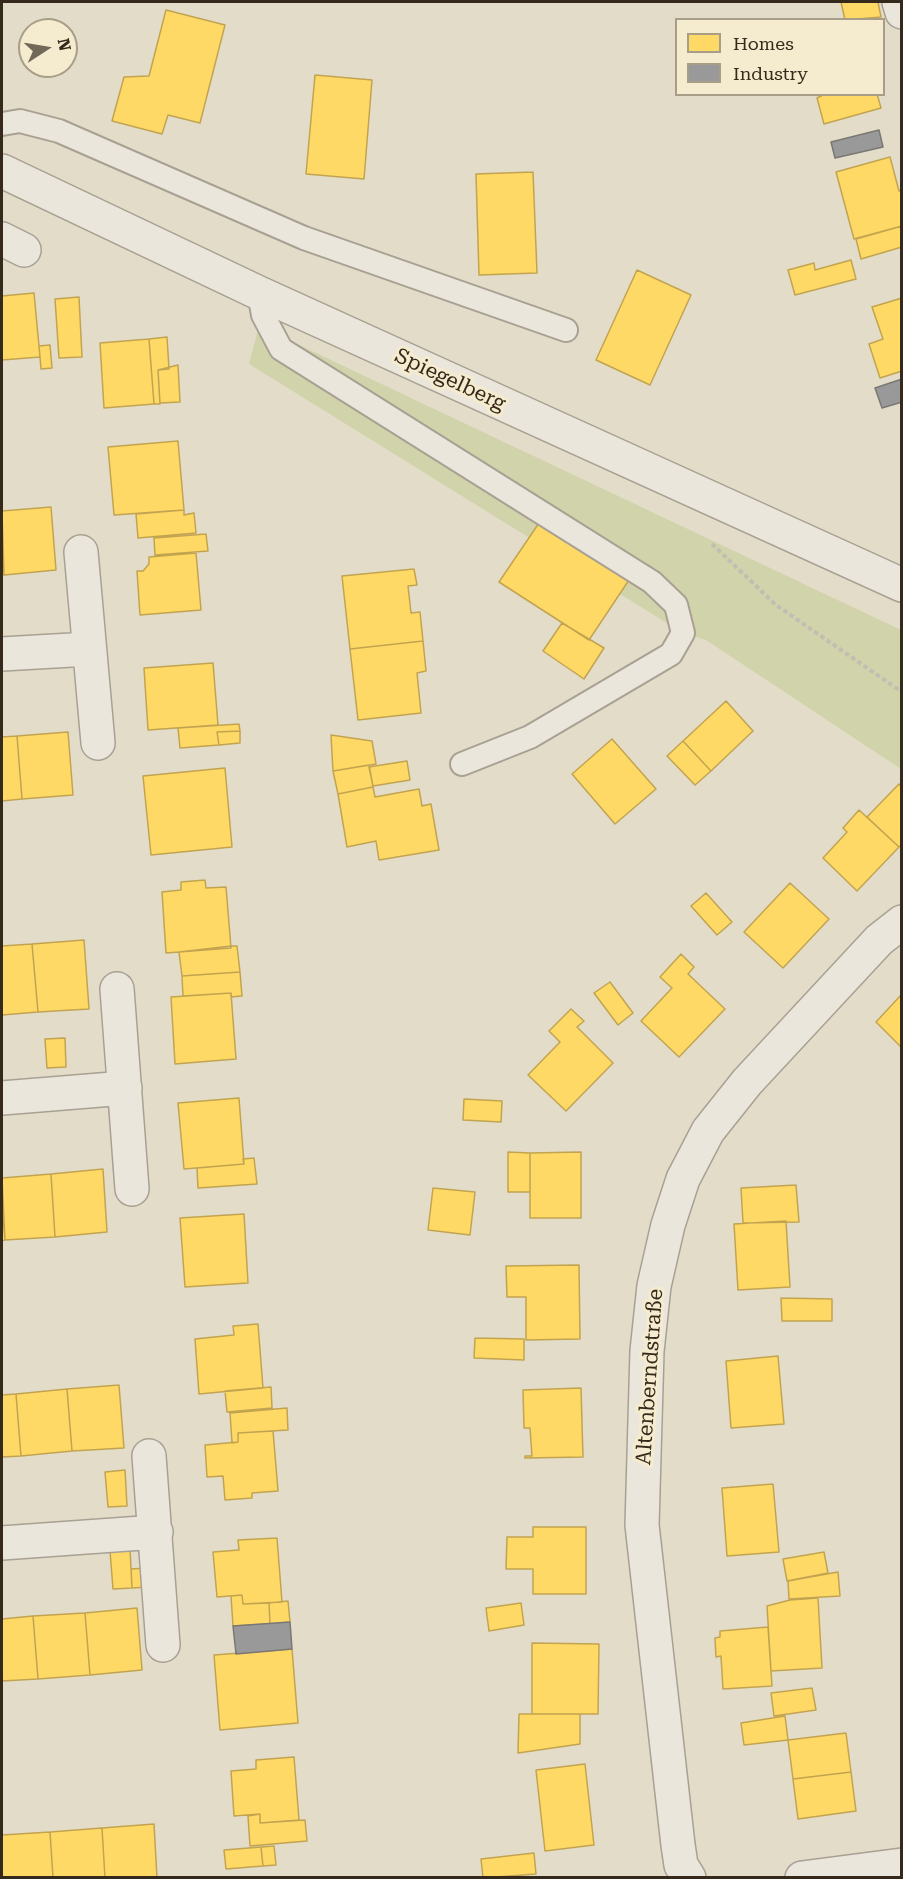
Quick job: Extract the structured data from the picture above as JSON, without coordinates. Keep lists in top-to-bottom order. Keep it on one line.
{"streets":{"street":["Spiegelberg","Altenberndstraße"]},"legend":["Homes","Industry"],"north":"right"}
